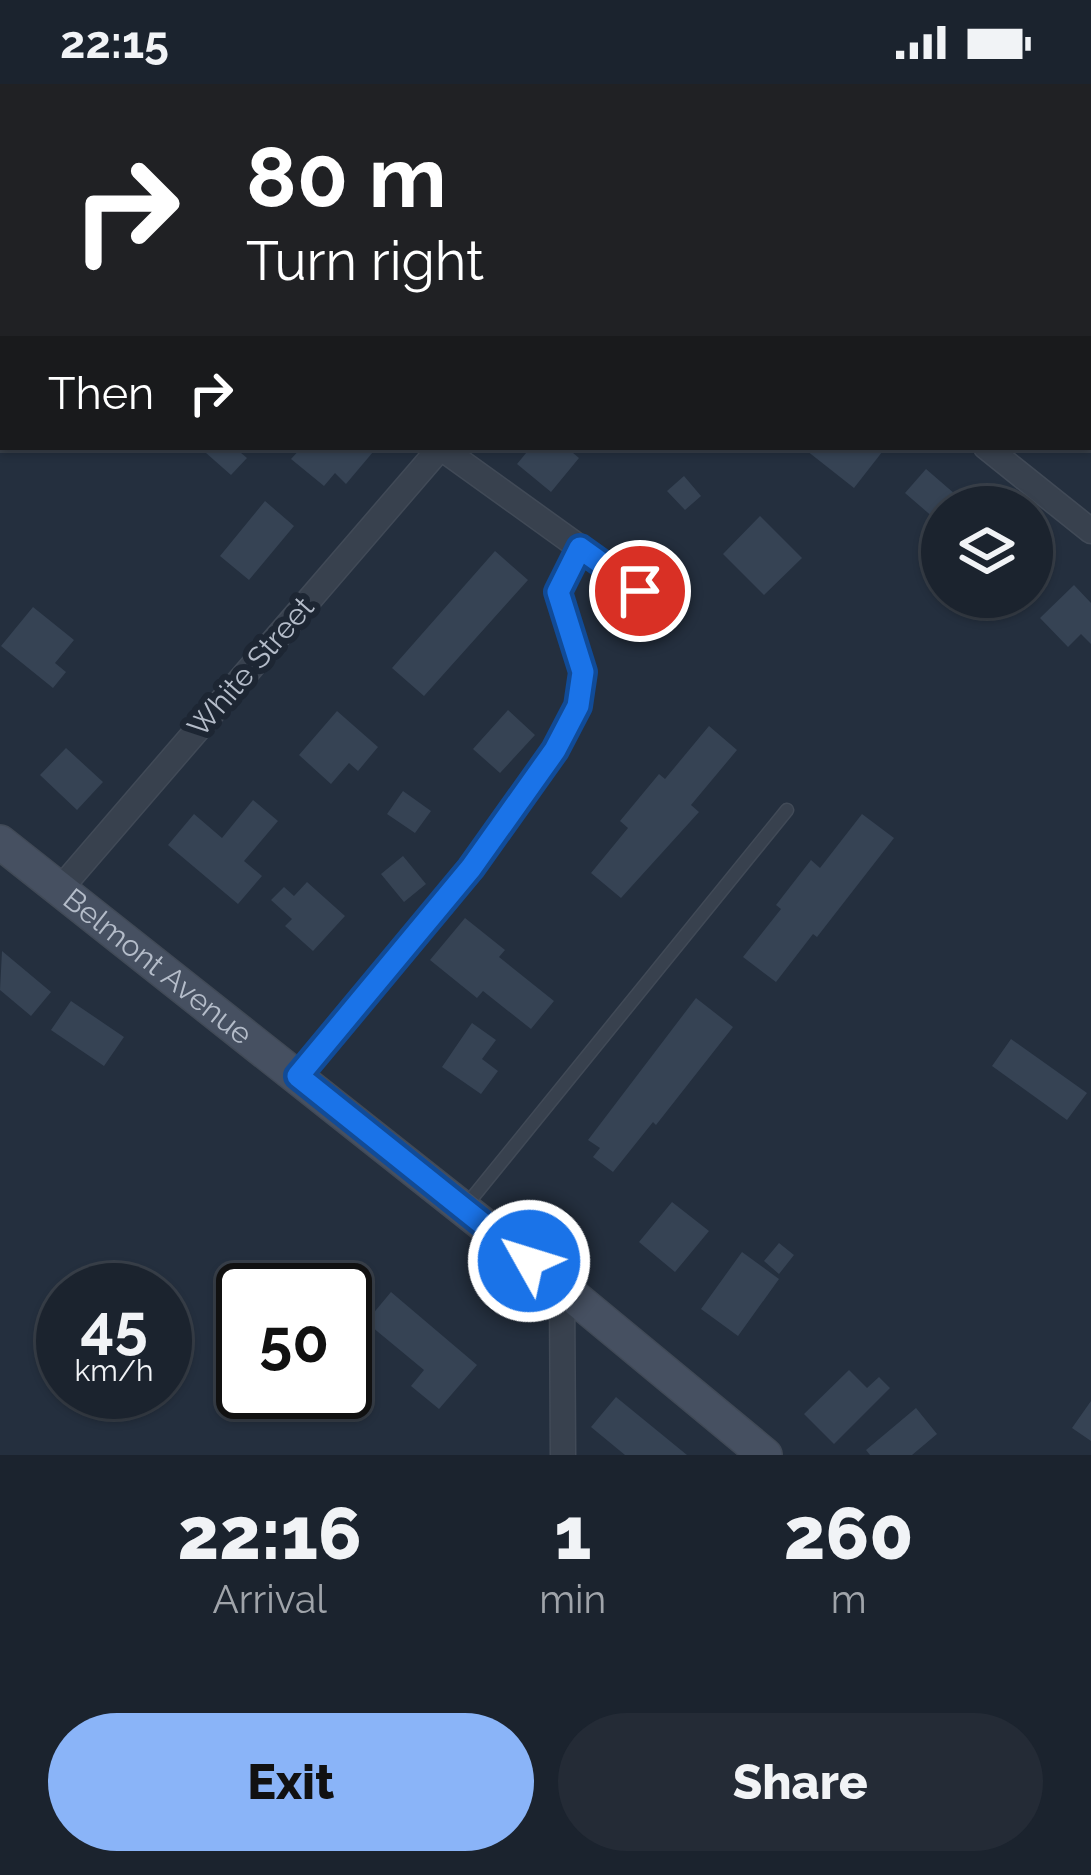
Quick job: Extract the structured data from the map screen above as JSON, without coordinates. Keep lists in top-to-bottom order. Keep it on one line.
{"streets":{"main road":["Belmont Avenue"],"street":["White Street"]},"crossings":[["White Street","Belmont Avenue"]],"page":{"status":"22:15","turn":["80 m","Turn right"],"then":"Then","speed":"45 km/h","limit":"50","eta":["22:16","Arrival","1","min","260","m"],"buttons":["Exit","Share"]}}
